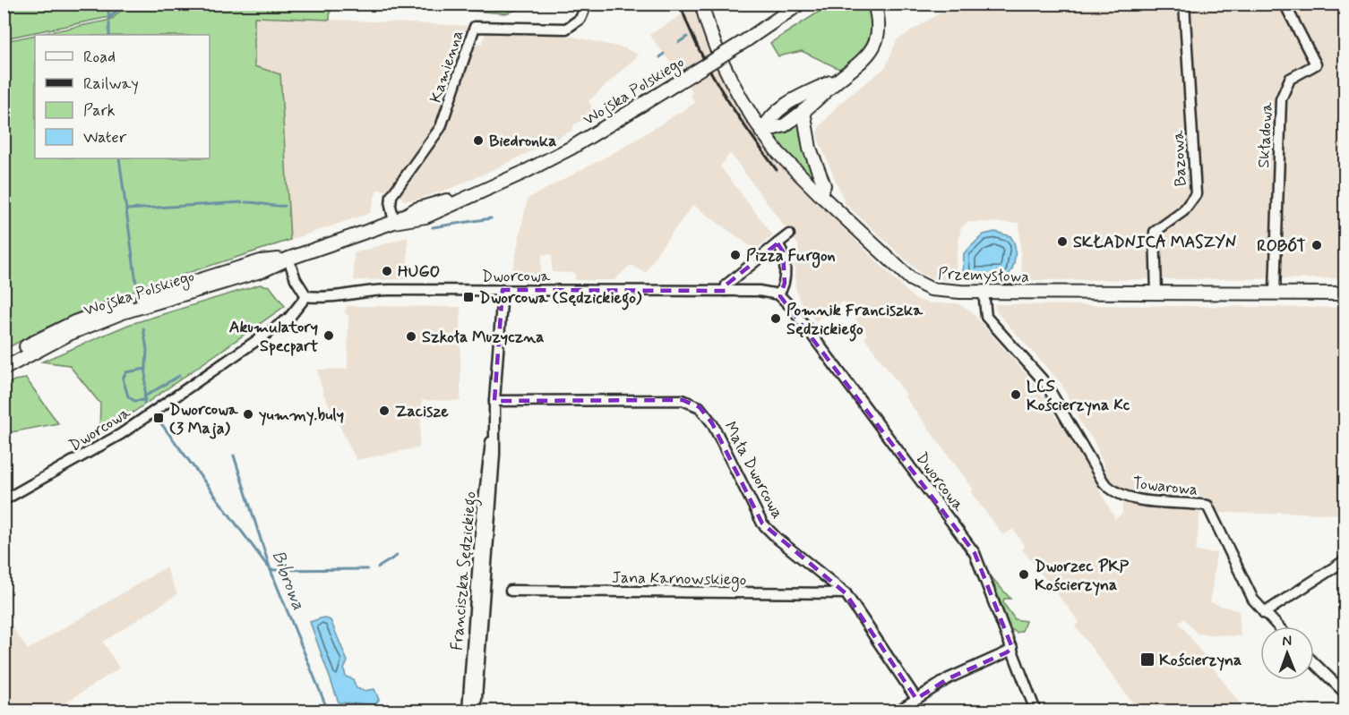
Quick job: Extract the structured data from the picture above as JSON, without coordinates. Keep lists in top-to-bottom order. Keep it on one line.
{"streets":{"main road":["Wojska Polskiego","Przemysłowa"],"street":["Kamienna","Składowa","Bazowa","Dworcowa","Mała Dworcowa","Towarowa","Franciszka Sędzickiego","Jana Karnowskiego"]},"crossings":[["Kamienna","Wojska Polskiego"],["Składowa","Przemysłowa"],["Bazowa","Przemysłowa"],["Przemysłowa","Towarowa"],["Dworcowa","Franciszka Sędzickiego"],["Mała Dworcowa","Franciszka Sędzickiego"],["Mała Dworcowa","Jana Karnowskiego"]],"water":["Bibrowa"],"places":{"other":["Biedronka","SKŁADNICA MASZYN","ROBÓT","Pizza Furgon","HUGO","Pomnik Franciszka Sędzickiego","Akumulatory Specpart","Szkoła Muzyczna","LCS Kościerzyna Kc","Zacisze","yummy.buly","Dworzec PKP Kościerzyna"],"transit":["Dworcowa (Sędzickiego)","Dworcowa (3 Maja)","Kościerzyna"]},"legend":["Road","Railway","Park","Water"],"north":"top"}
